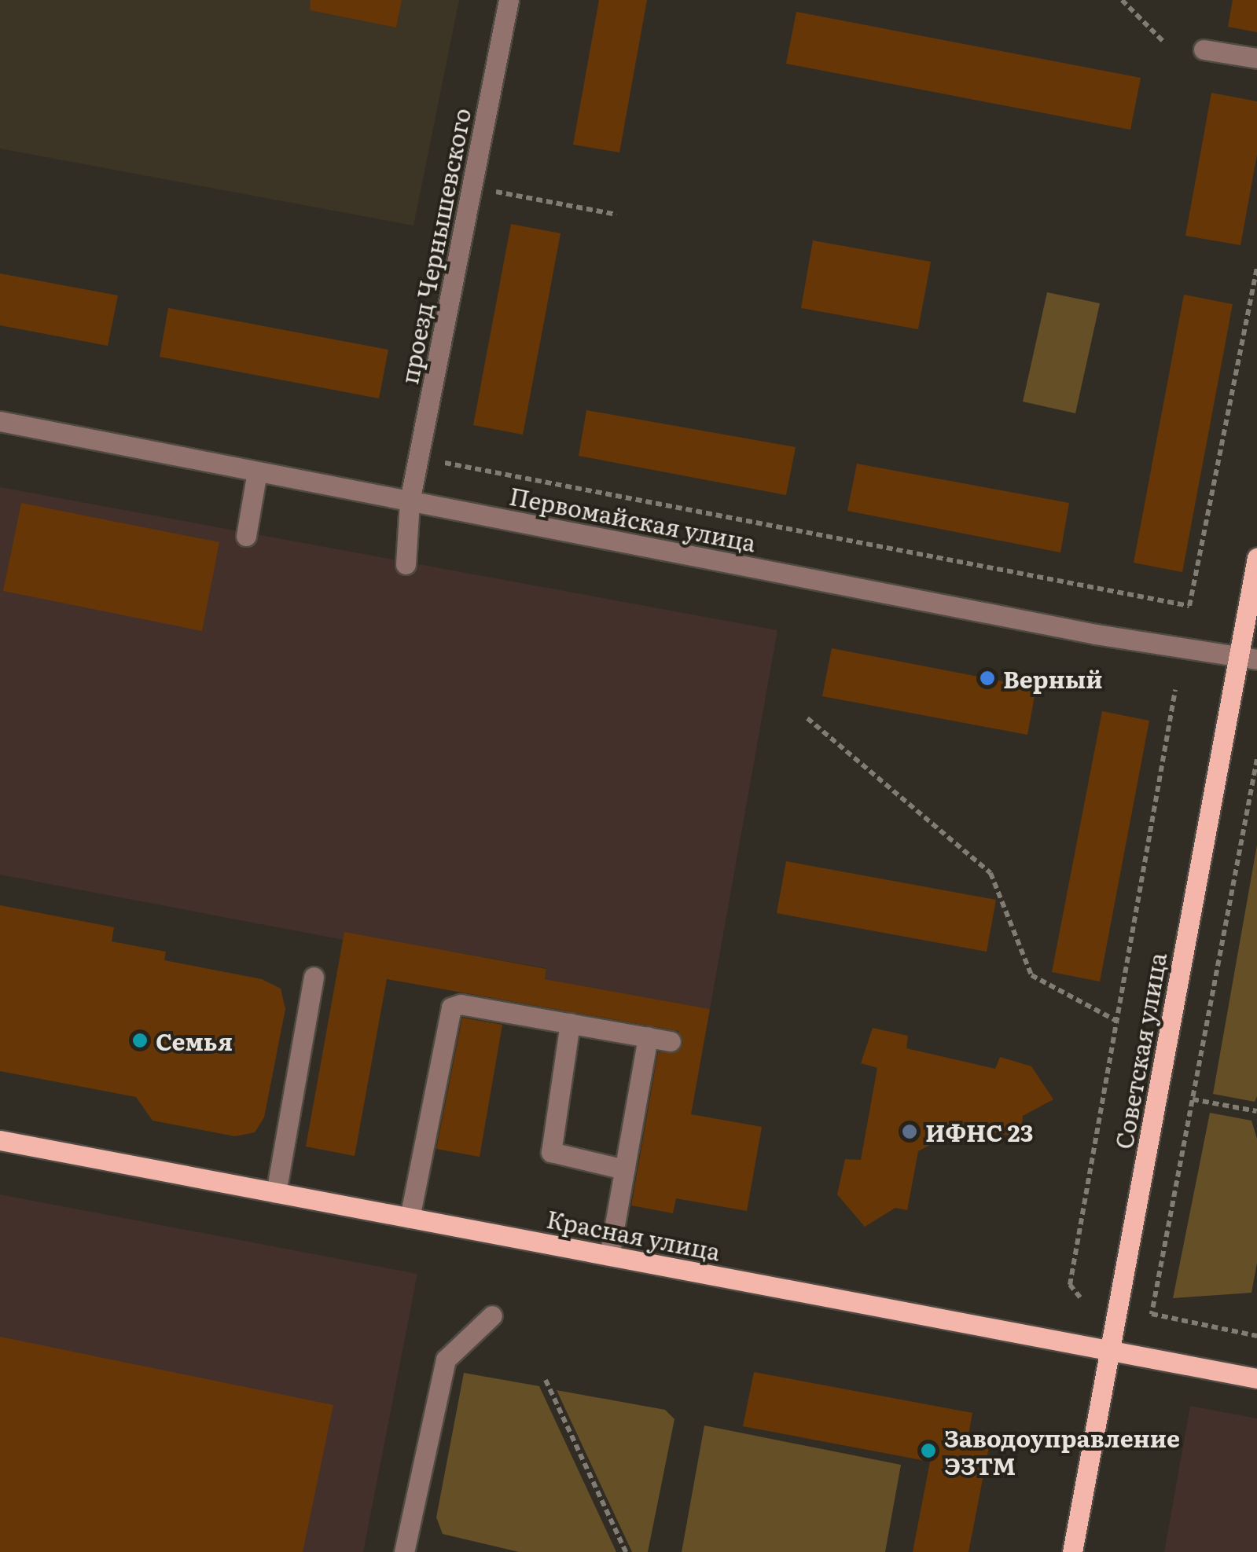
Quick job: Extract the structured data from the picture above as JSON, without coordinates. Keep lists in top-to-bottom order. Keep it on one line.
{"streets":{"main road":["Советская улица","Красная улица"],"street":["проезд Чернышевского","Первомайская улица"]},"crossings":[["проезд Чернышевского","Первомайская улица"],["Первомайская улица","Советская улица"],["Советская улица","Красная улица"]],"places":["Верный","Семья","ИФНС 23","Заводоуправление ЭЗТМ"]}
